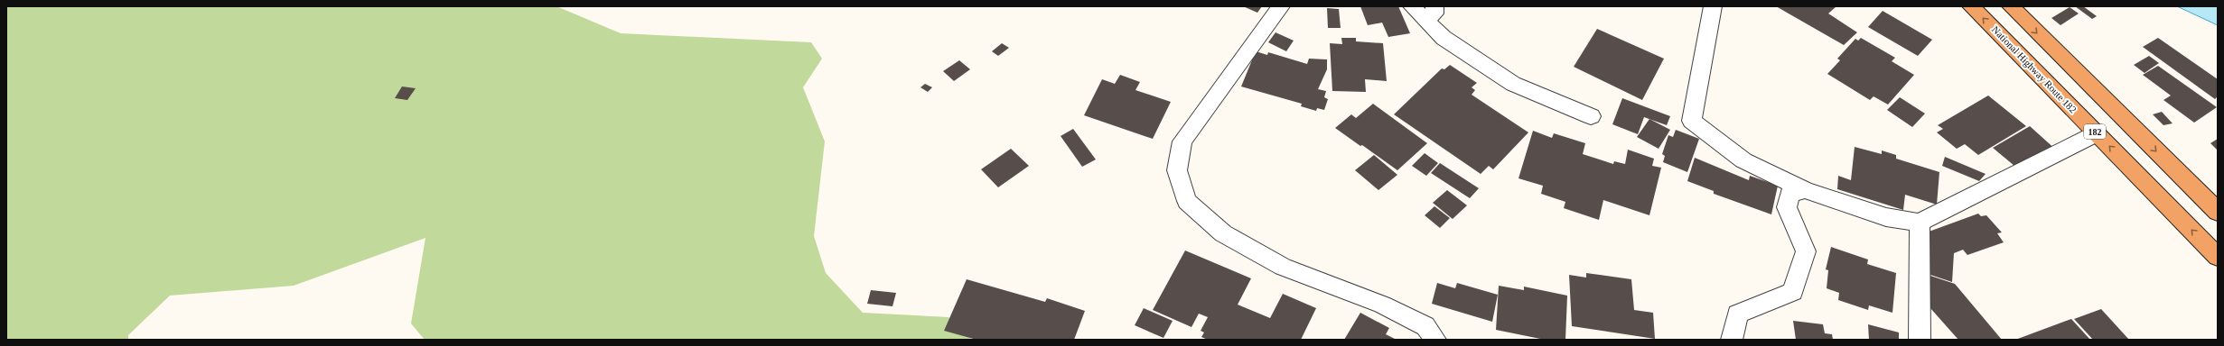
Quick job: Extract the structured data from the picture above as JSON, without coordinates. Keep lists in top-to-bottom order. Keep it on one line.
{"streets":{"highway":["National Highway Route 182","182"]}}
